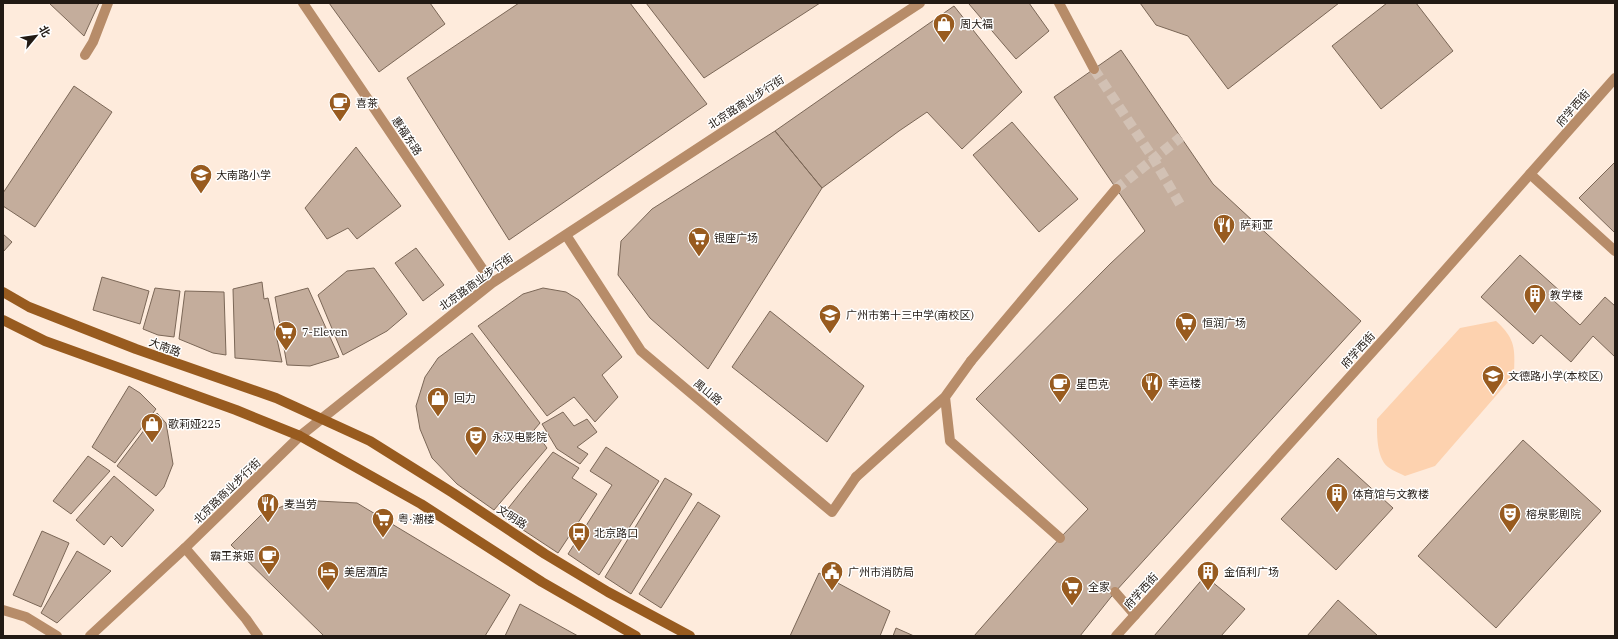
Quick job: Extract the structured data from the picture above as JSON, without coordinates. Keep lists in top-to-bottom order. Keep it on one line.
{"streets":{"main road":["大南路","文明路"],"street":["北京路商业步行街","府学西街","惠福东路","禺山路"]},"crossings":[["北京路商业步行街","惠福东路"],["北京路商业步行街","大南路"],["北京路商业步行街","禺山路"],["北京路商业步行街","文明路"],["大南路","文明路"]],"places":{"shop":["周大福","回力","歌莉娅225"],"cafe":["喜茶","星巴克","霸王茶姬"],"school or university":["大南路小学","广州市第十三中学(南校区)","文德路小学(本校区)"],"restaurant":["萨莉亚","幸运楼","麦当劳"],"supermarket":["银座广场","恒润广场","7-Eleven","粤·潮楼","全家"],"building":["教学楼","体育馆与文教楼","金佰利广场"],"theatre":["永汉电影院","榕泉影剧院"],"bus stop":["北京路口"],"hotel":["美居酒店"],"public building":["广州市消防局"]},"north":"top right"}
